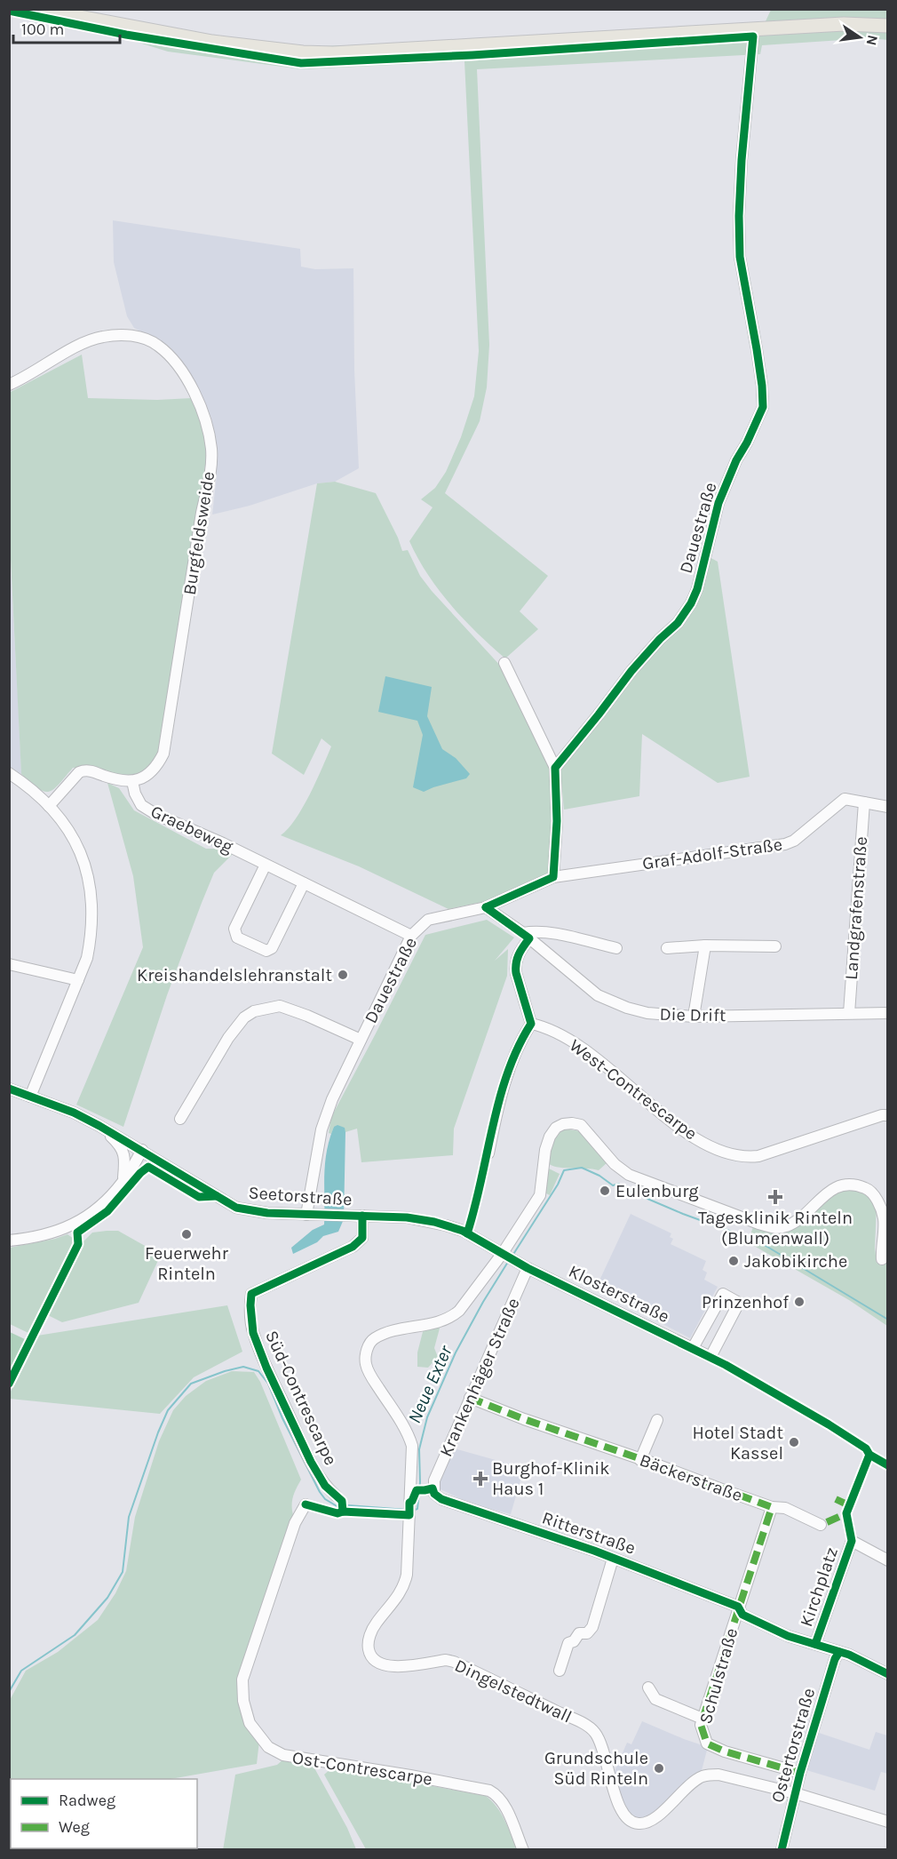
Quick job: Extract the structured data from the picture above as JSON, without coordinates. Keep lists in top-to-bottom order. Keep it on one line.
{"streets":{"street":["Dauestraße","Burgfeldsweide","Graebeweg","Graf-Adolf-Straße","Landgrafenstraße","Die Drift","West-Contrescarpe","Seetorstraße","Klosterstraße","Krankenhäger Straße","Süd-Contrescarpe","Bäckerstraße","Ritterstraße","Kirchplatz","Schulstraße","Dingelstedtwall","Ostertorstraße","Ost-Contrescarpe"]},"crossings":[["Dauestraße","Graebeweg"],["Dauestraße","Graf-Adolf-Straße"],["Dauestraße","Die Drift"],["Dauestraße","Seetorstraße"],["Burgfeldsweide","Graebeweg"],["Graf-Adolf-Straße","Landgrafenstraße"],["Landgrafenstraße","Die Drift"],["Seetorstraße","Klosterstraße"],["Seetorstraße","Süd-Contrescarpe"],["Seetorstraße","Dingelstedtwall"],["Klosterstraße","Krankenhäger Straße"],["Klosterstraße","Dingelstedtwall"],["Krankenhäger Straße","Bäckerstraße"],["Krankenhäger Straße","Ritterstraße"],["Bäckerstraße","Schulstraße"],["Ritterstraße","Kirchplatz"],["Ritterstraße","Schulstraße"],["Ritterstraße","Ostertorstraße"],["Schulstraße","Ostertorstraße"],["Dingelstedtwall","Ostertorstraße"]],"water":["Neue Exter"],"places":{"other":["Kreishandelslehranstalt","Eulenburg","Feuerwehr Rinteln","Jakobikirche","Prinzenhof","Hotel Stadt Kassel","Grundschule Süd Rinteln"],"health":["Tagesklinik Rinteln (Blumenwall)","Burghof-Klinik Haus 1"]},"legend":["Radweg","Weg"],"scale_bar":"100 m","north":"right"}
